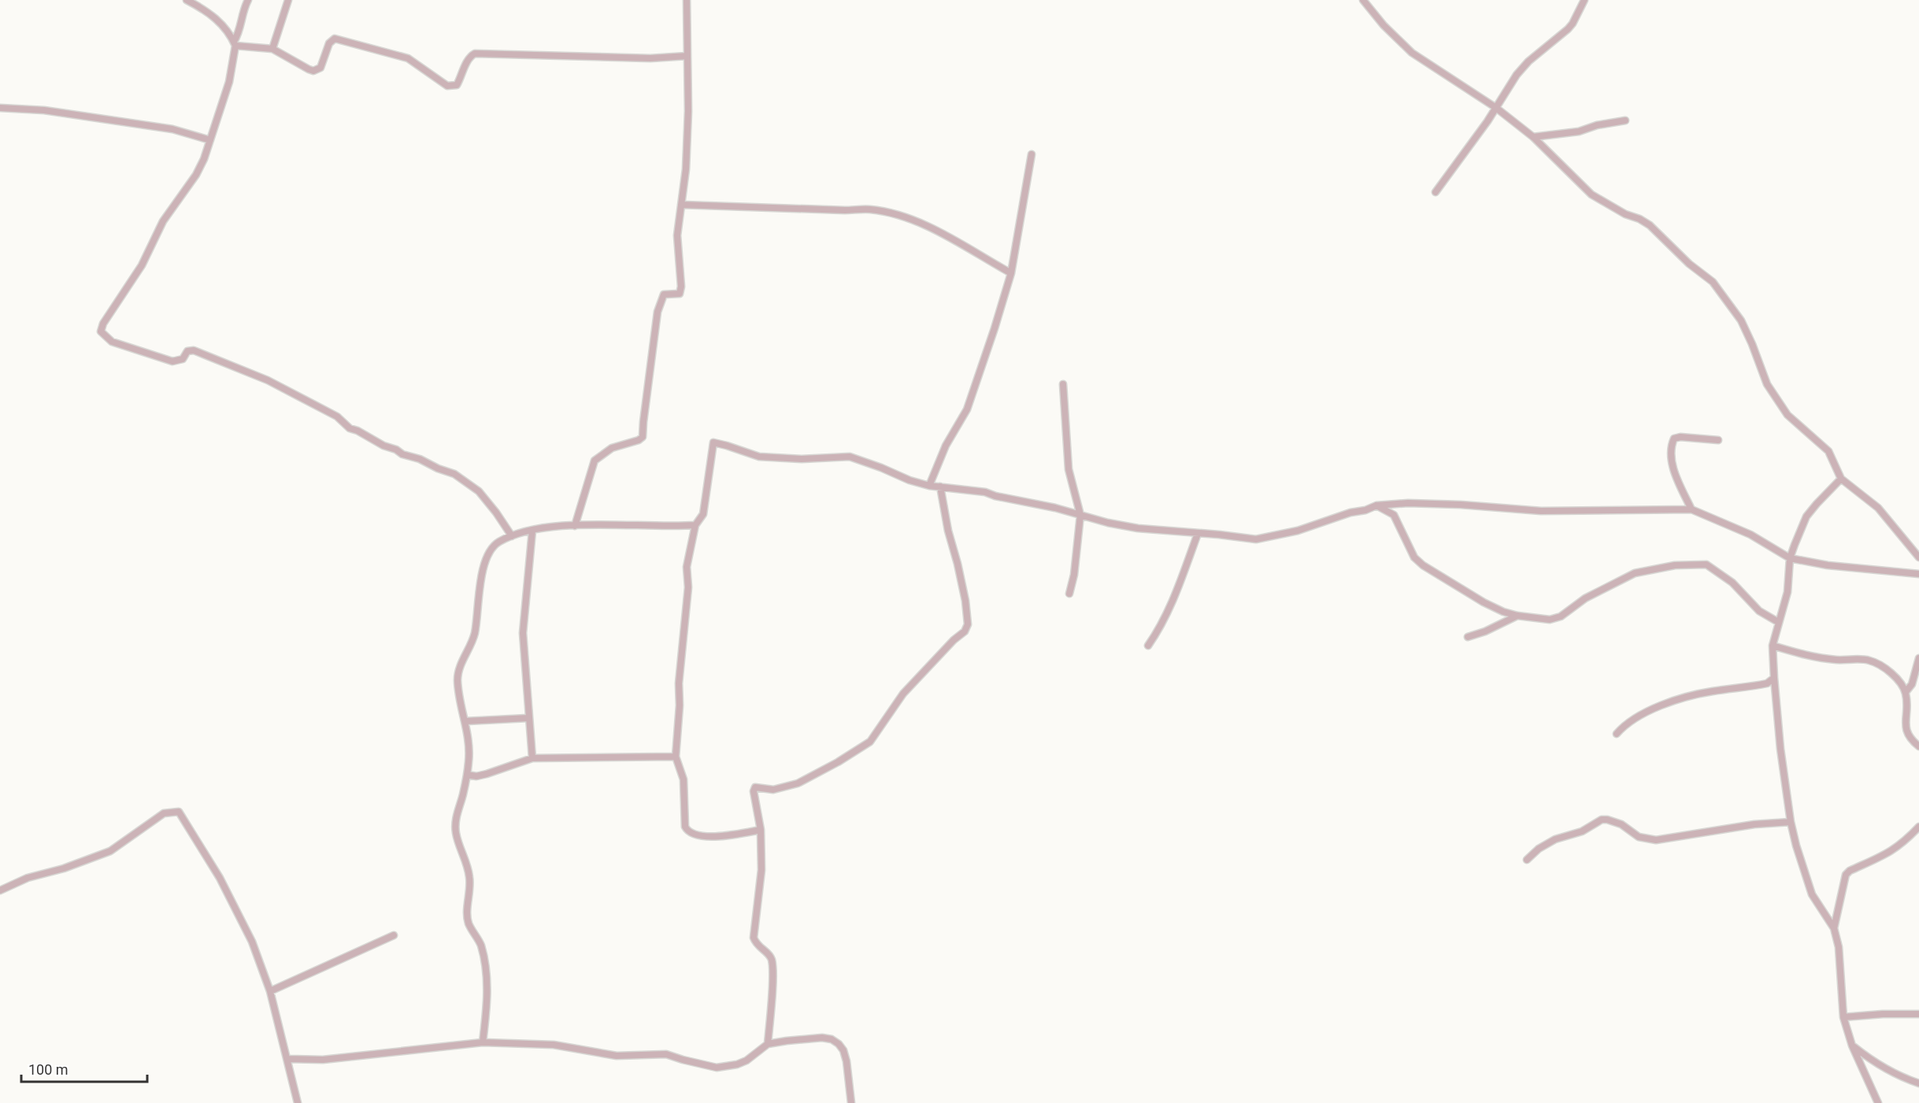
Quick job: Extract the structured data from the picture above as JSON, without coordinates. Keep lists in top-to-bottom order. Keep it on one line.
{"scale_bar":"100 m"}
